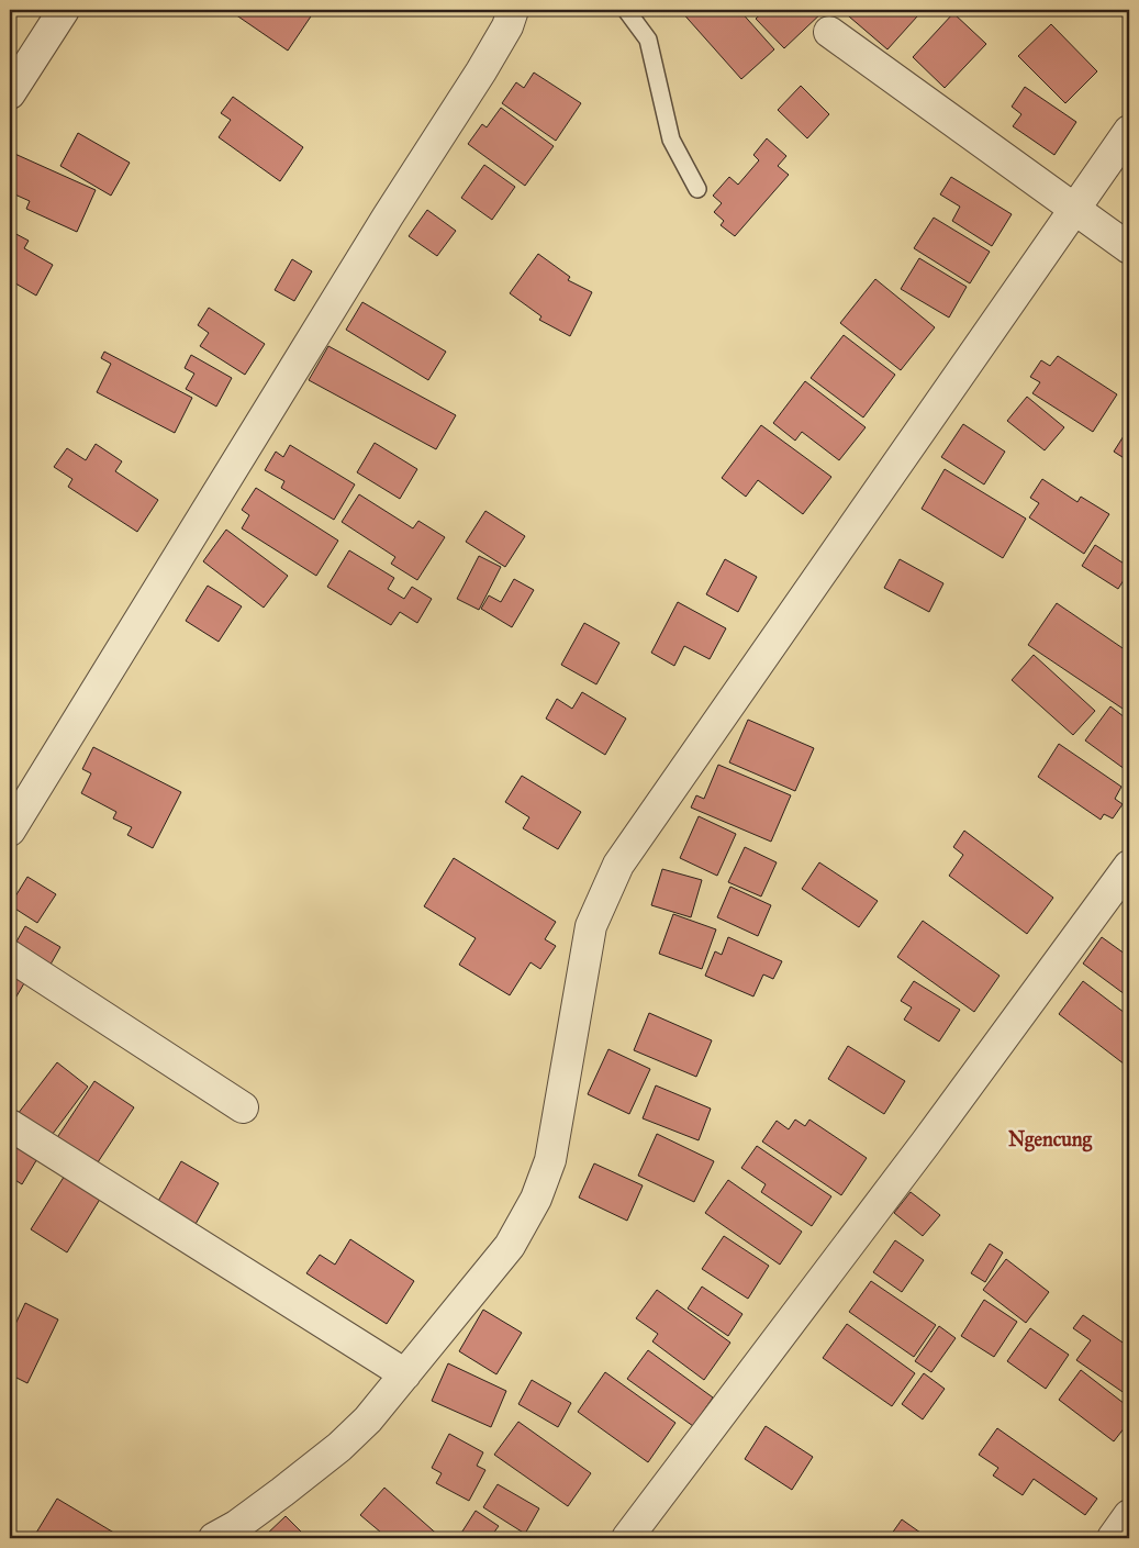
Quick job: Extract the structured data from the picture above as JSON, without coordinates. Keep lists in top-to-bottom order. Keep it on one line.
{"districts":["Ngencung"]}
